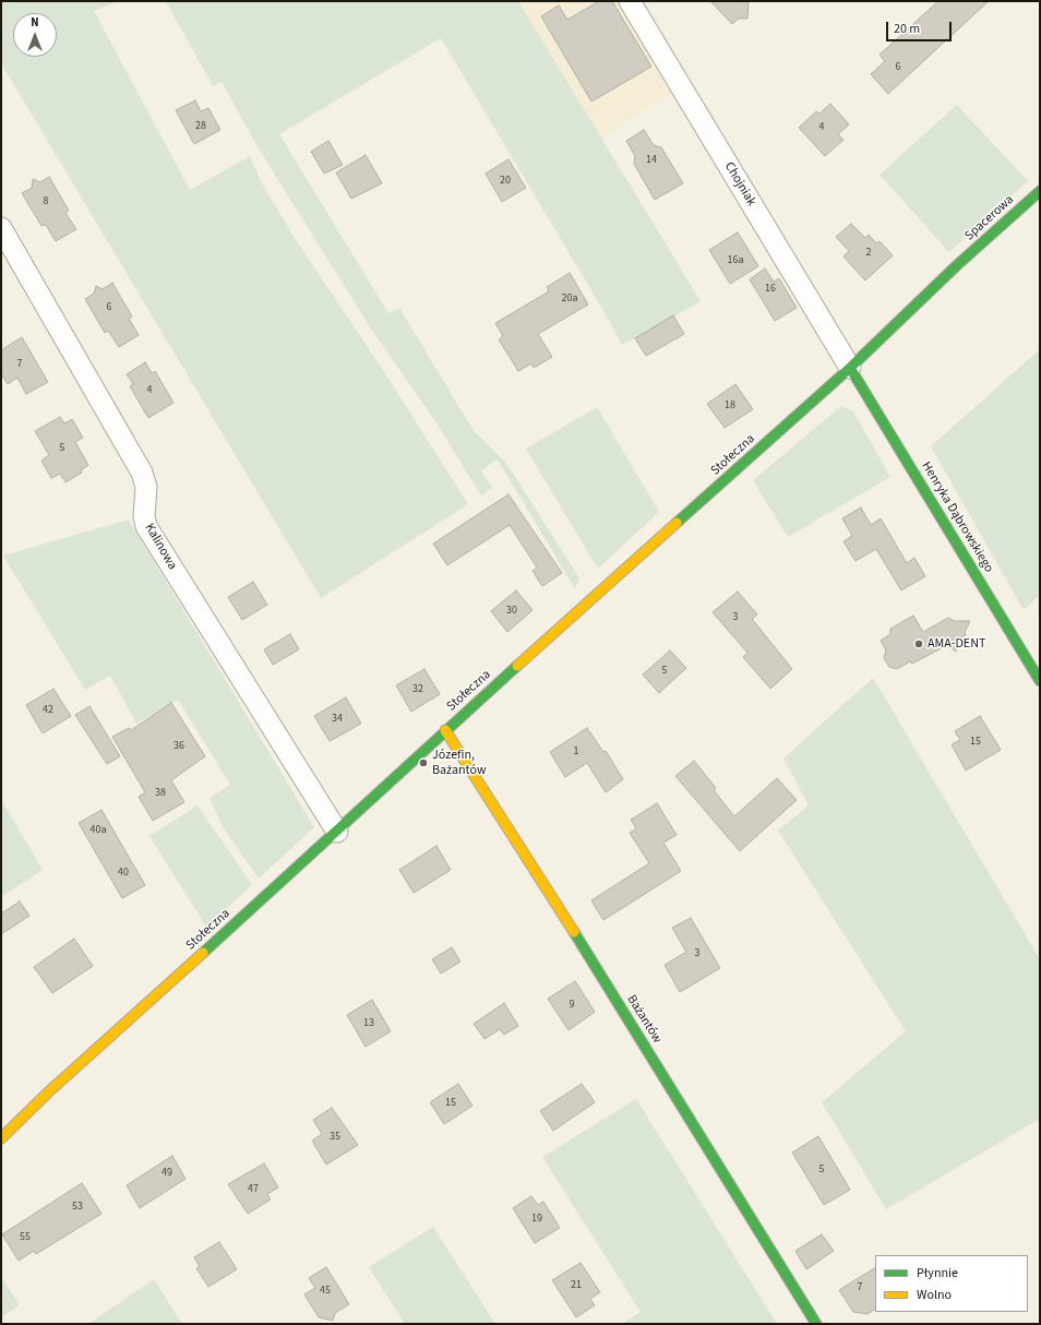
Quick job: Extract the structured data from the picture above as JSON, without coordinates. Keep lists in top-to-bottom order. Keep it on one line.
{"streets":{"street":["Chojniak","Spacerowa","Stołeczna","Henryka Dąbrowskiego","Kalinowa","Bażantów"]},"crossings":[["Chojniak","Stołeczna"],["Chojniak","Henryka Dąbrowskiego"],["Spacerowa","Stołeczna"],["Stołeczna","Henryka Dąbrowskiego"],["Stołeczna","Kalinowa"],["Stołeczna","Bażantów"]],"places":["AMA-DENT","Józefin, Bażantów"],"house_numbers":["6","28","4","14","20","8","2","16a","16","20a","6","7","4","18","5","30","3","5","32","42","34","15","36","1","38","40a","40","3","9","13","15","35","5","49","47","53","19","55","21","7","45"],"legend":["Płynnie","Wolno"],"scale_bar":"20 m","north":"top"}
